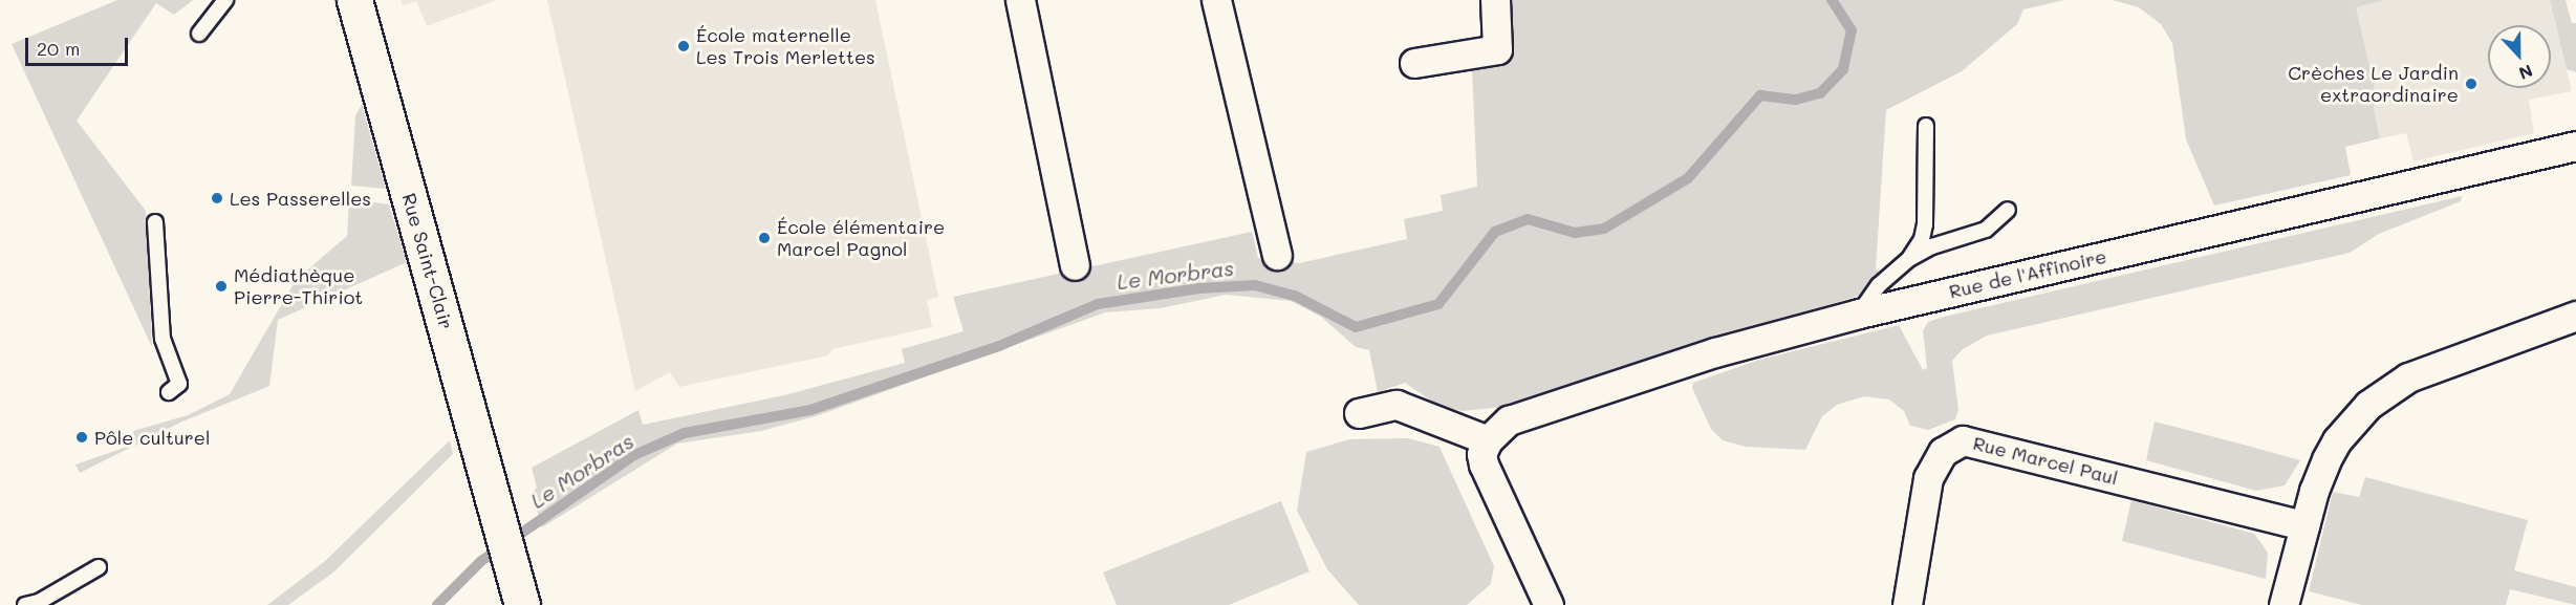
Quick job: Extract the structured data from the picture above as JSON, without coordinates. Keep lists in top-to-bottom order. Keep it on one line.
{"streets":{"street":["Rue Saint-Clair","Rue de l'Affinoire","Rue Marcel Paul"]},"water":["Le Morbras"],"places":["École maternelle Les Trois Merlettes","Crèches Le Jardin extraordinaire","Les Passerelles","École élémentaire Marcel Pagnol","Médiathèque Pierre-Thiriot","Pôle culturel"],"scale_bar":"20 m","north":"bottom"}
